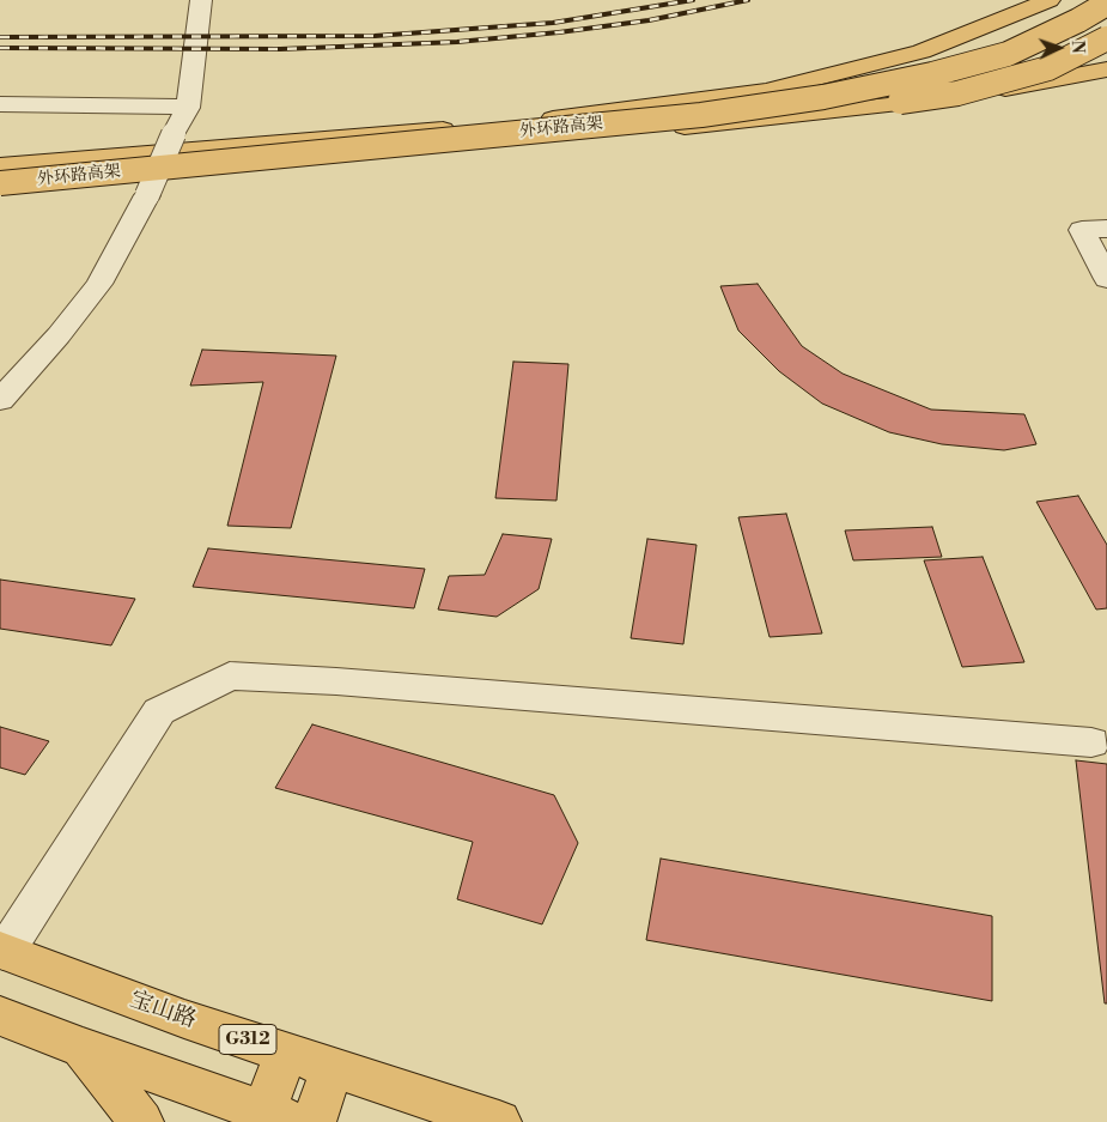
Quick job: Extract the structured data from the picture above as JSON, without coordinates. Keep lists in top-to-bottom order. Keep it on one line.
{"streets":{"main road":["外环路高架","宝山路","G312"]},"north":"right"}
